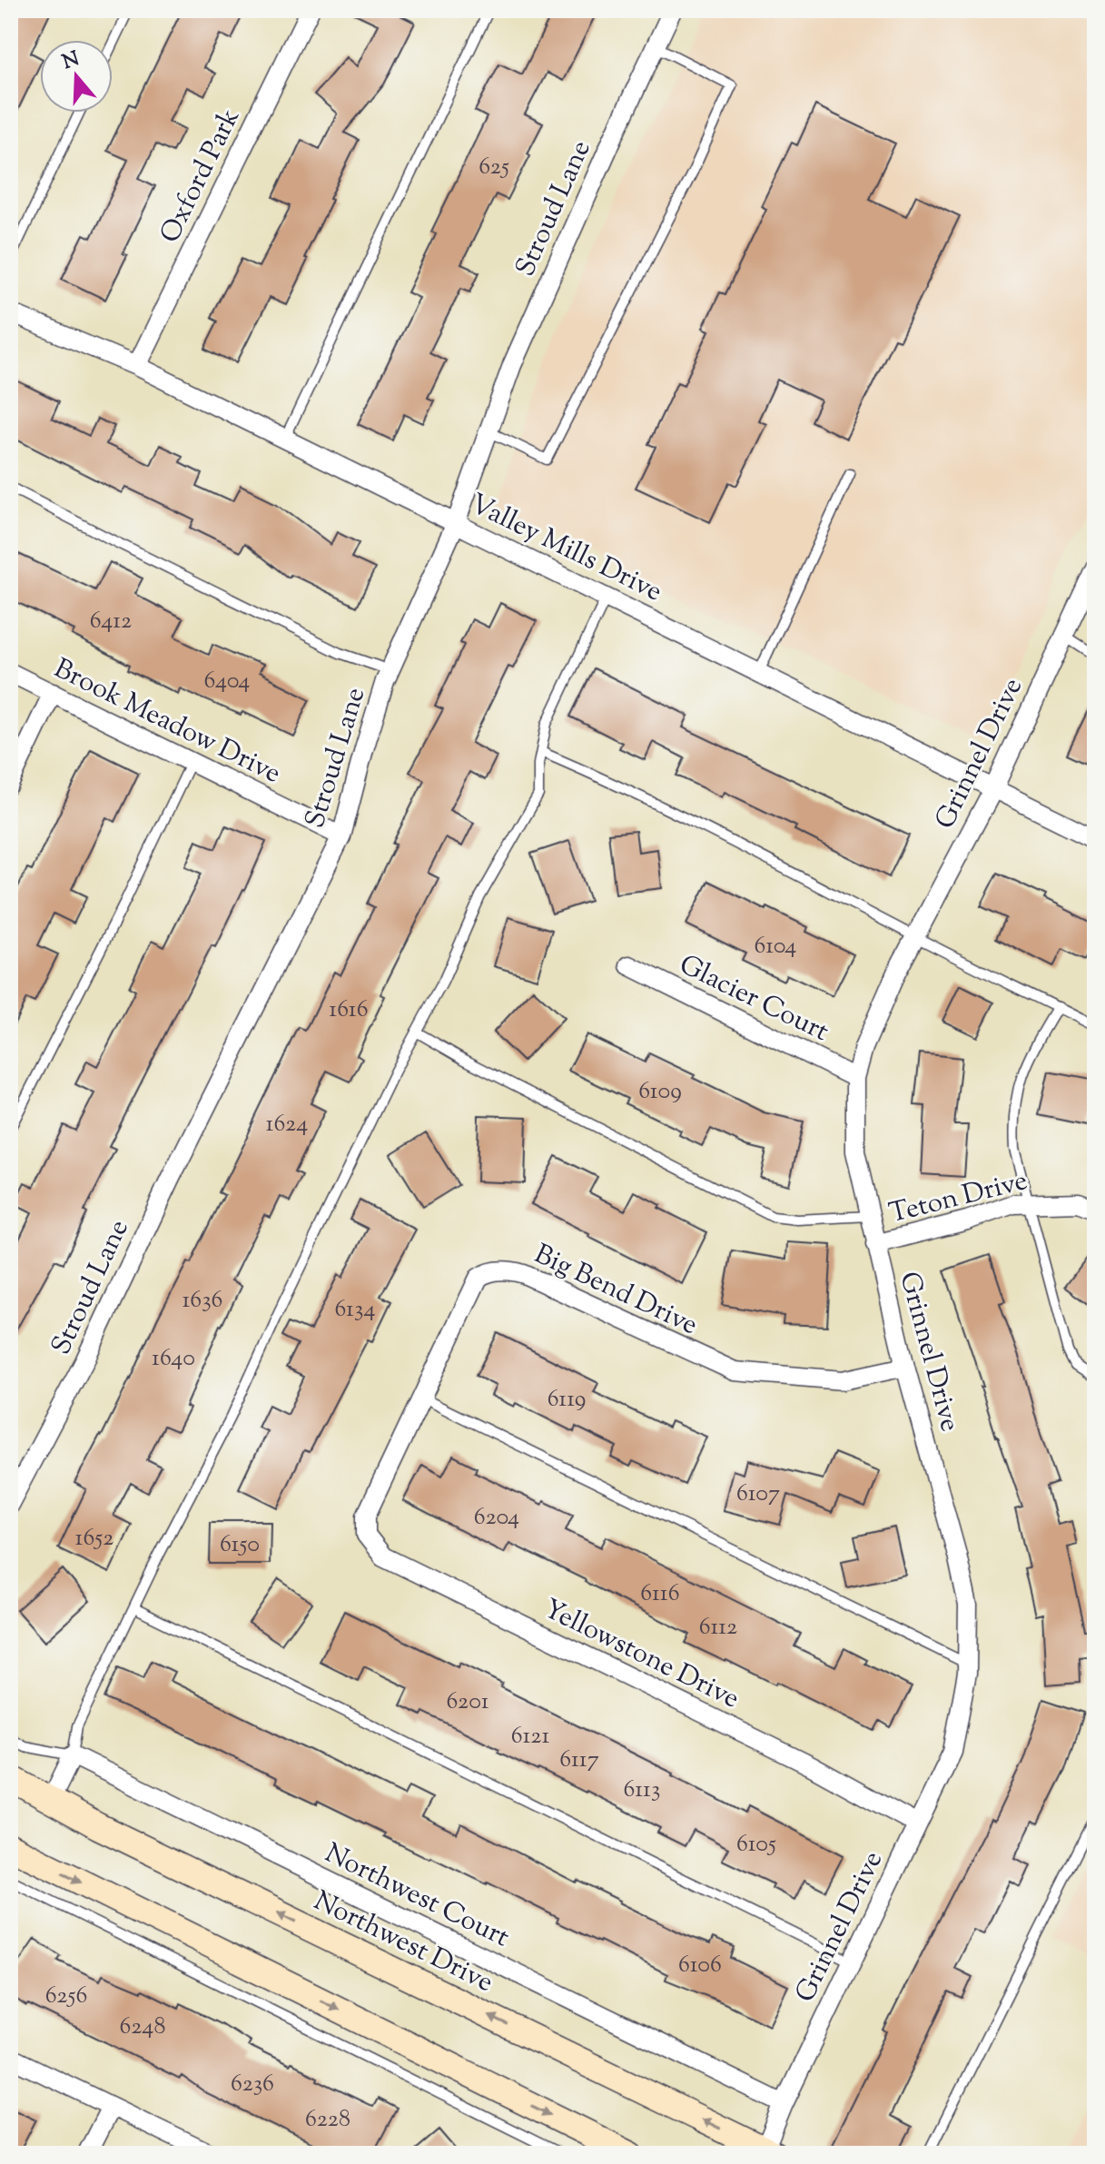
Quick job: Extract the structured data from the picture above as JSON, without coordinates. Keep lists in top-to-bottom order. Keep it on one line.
{"streets":{"main road":["Northwest Drive"],"street":["Oxford Park","Stroud Lane","Valley Mills Drive","Brook Meadow Drive","Grinnel Drive","Glacier Court","Teton Drive","Big Bend Drive","Yellowstone Drive","Northwest Court"]},"crossings":[["Oxford Park","Valley Mills Drive"],["Stroud Lane","Valley Mills Drive"],["Stroud Lane","Brook Meadow Drive"],["Valley Mills Drive","Grinnel Drive"],["Grinnel Drive","Glacier Court"],["Grinnel Drive","Teton Drive"],["Grinnel Drive","Big Bend Drive"],["Grinnel Drive","Yellowstone Drive"],["Grinnel Drive","Northwest Court"],["Grinnel Drive","Northwest Drive"],["Big Bend Drive","Yellowstone Drive"]],"house_numbers":["625","6412","6404","6104","1616","6109","1624","1636","6134","1640","6119","6107","6204","1652","6150","6116","6112","6201","6121","6117","6113","6105","6106","6256","6248","6236","6228"],"north":"top"}
